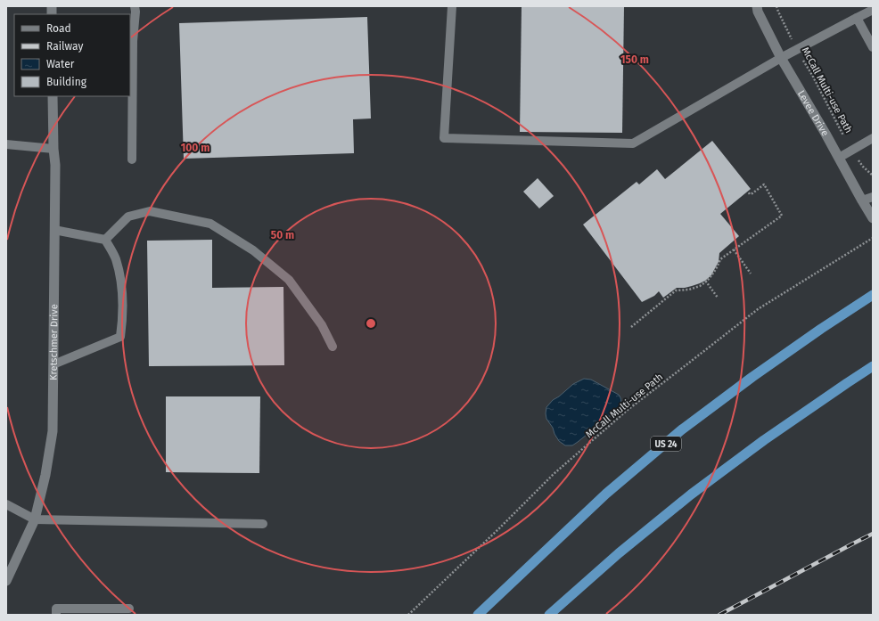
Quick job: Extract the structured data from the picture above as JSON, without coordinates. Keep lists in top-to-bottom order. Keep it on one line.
{"streets":{"highway":["US 24"],"street":["Levee Drive","Kretschmer Drive"],"path":["McCall Multi-use Path"]},"legend":["Road","Railway","Water","Building"],"rings":["150 m","100 m","50 m"]}
